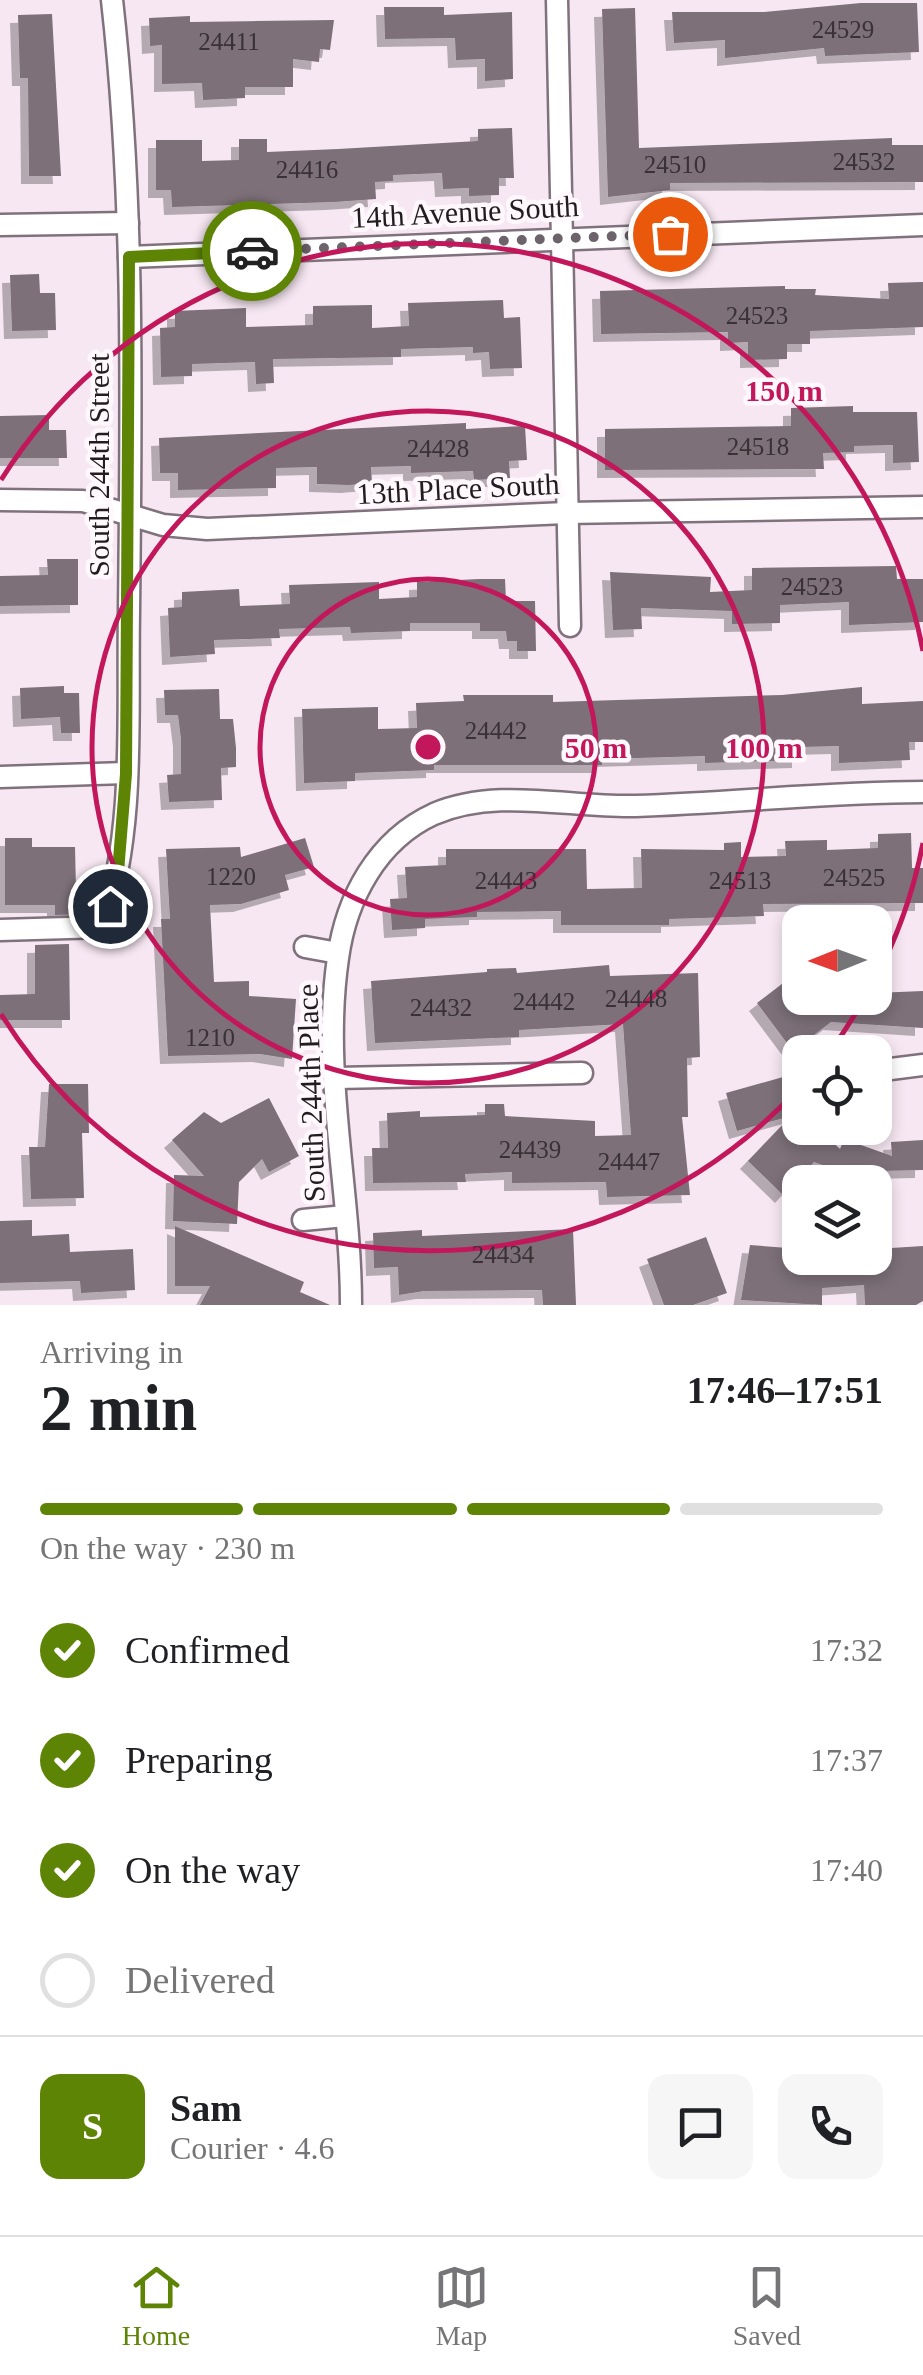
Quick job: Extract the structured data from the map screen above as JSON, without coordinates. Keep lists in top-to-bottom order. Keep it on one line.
{"streets":{"street":["14th Avenue South","South 244th Street","13th Place South","South 244th Place"]},"crossings":[["14th Avenue South","South 244th Street"],["South 244th Street","13th Place South"]],"house_numbers":["24529","24411","24532","24510","24416","24523","24518","24428","24523","24442","1220","24525","24443","24513","24448","24442","24432","1210","24439","24447","24434"],"north":"left","page":{"heading":["2 min","Arriving in","17:46–17:51"],"panel":["Sam","Courier · 4.6"],"bar":"On the way · 230 m","list":[["Confirmed","17:32"],["Preparing","17:37"],["On the way","17:40"],"Delivered"],"round":"S","tabs":["Home","Map","Saved"]},"rings":["150 m","50 m","100 m"]}
